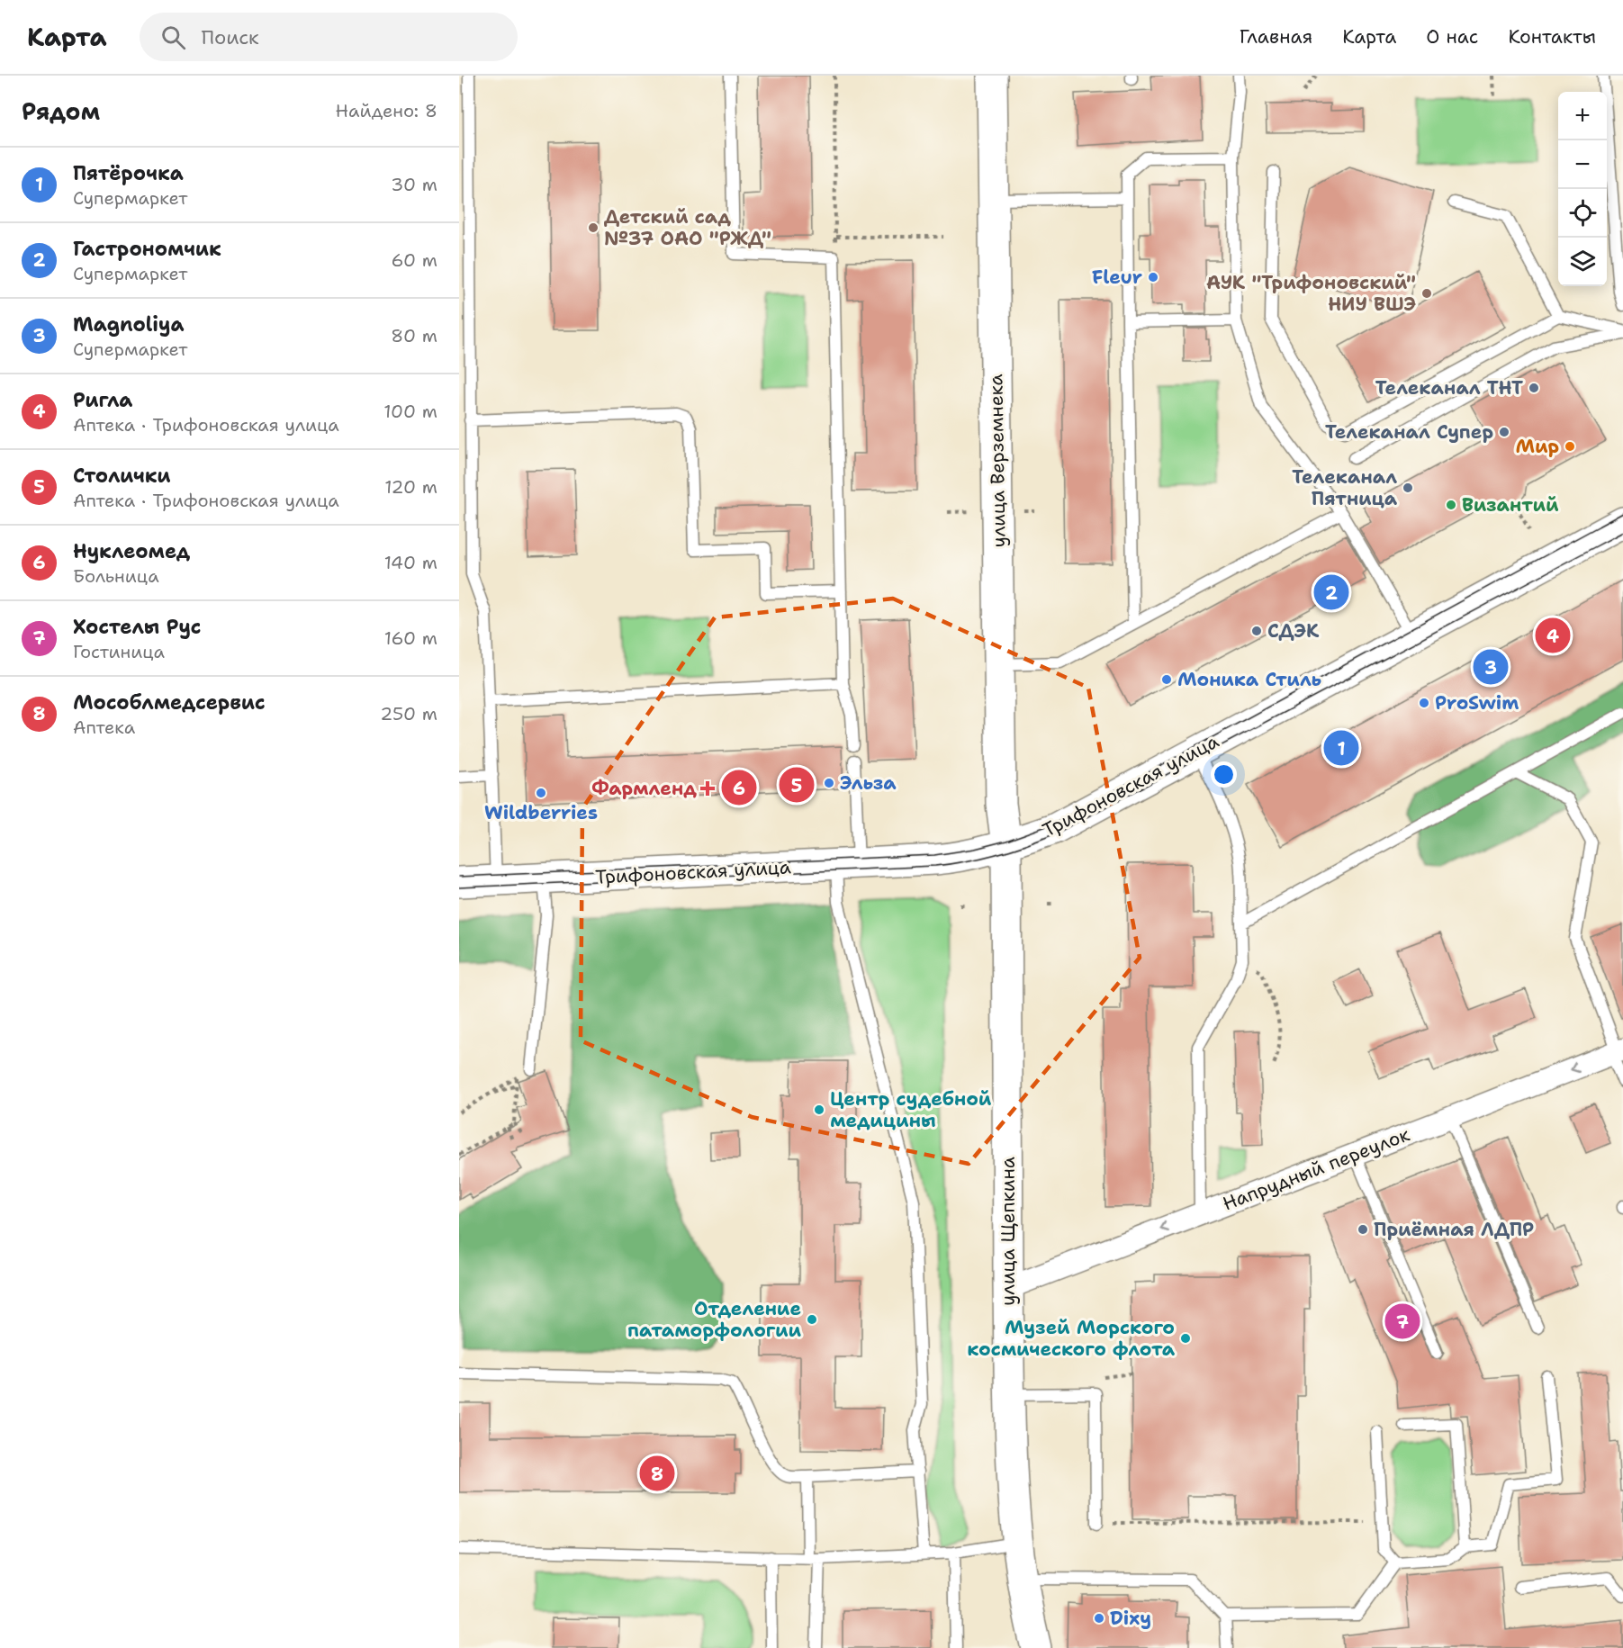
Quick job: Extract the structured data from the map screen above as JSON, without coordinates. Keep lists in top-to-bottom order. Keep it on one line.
{"streets":{"street":["улица Верземнека","Трифоновская улица","Напрудный переулок","улица Щепкина"]},"crossings":[["улица Верземнека","Трифоновская улица"],["улица Верземнека","улица Щепкина"],["Трифоновская улица","улица Щепкина"],["Напрудный переулок","улица Щепкина"]],"one_way":["Напрудный переулок"],"places":{"other":["Детский сад №37 ОАО \"РЖД\"","Fleur","АУК \"Трифоновский\" НИУ ВШЭ","Телеканал ТНТ","Телеканал Супер","Мир","Телеканал Пятница","Византий","СДЭК","Моника Стиль","ProSwim","Эльза","Wildberries","Центр судебной медицины","Приёмная ЛДПР","Отделение патаморфологии","Музей Морского космического флота","Dixy"],"health":["Фармленд"]},"page":{"header":"Карта","search":"Поиск","nav":["Главная","Карта","О нас","Контакты"],"heading":["Рядом","Найдено: 8"],"map_buttons":["+","−"],"list":[{"mark":"1","name":"Пятёрочка","note":"Супермаркет","value":"30 m"},{"mark":"2","name":"Гастрономчик","note":"Супермаркет","value":"60 m"},{"mark":"3","name":"Magnoliya","note":"Супермаркет","value":"80 m"},{"mark":"4","name":"Ригла","note":"Аптека · Трифоновская улица","value":"100 m"},{"mark":"5","name":"Столички","note":"Аптека · Трифоновская улица","value":"120 m"},{"mark":"6","name":"Нуклеомед","note":"Больница","value":"140 m"},{"mark":"7","name":"Хостелы Рус","note":"Гостиница","value":"160 m"},{"mark":"8","name":"Мособлмедсервис","note":"Аптека","value":"250 m"}],"pins":["2","4","3","1","5","6","7","8"]}}
